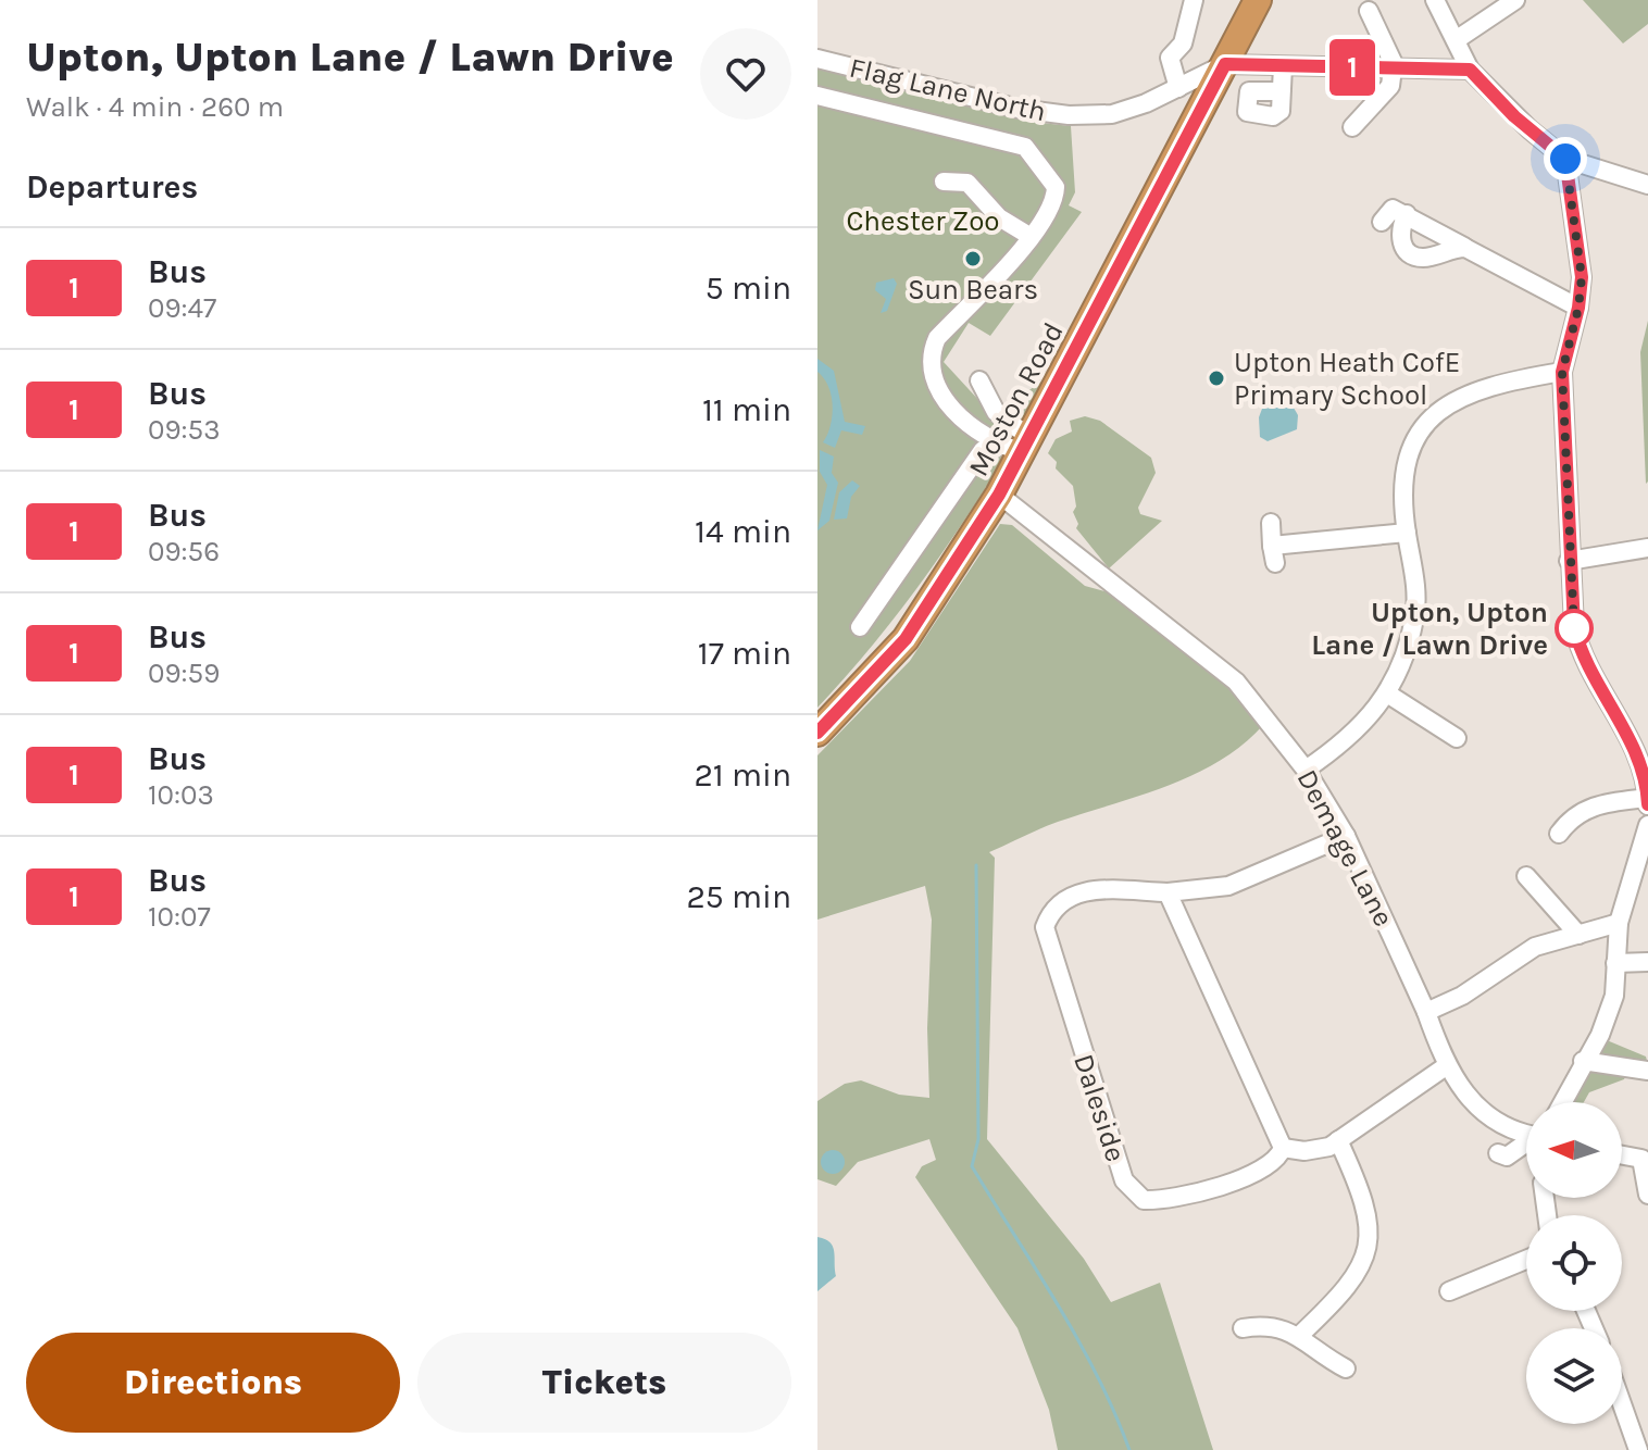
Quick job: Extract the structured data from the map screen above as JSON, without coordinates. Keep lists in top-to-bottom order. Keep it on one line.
{"streets":{"highway":["Moston Road"],"street":["Flag Lane North","Demage Lane","Daleside"]},"crossings":[["Flag Lane North","Moston Road"],["Moston Road","Demage Lane"],["Demage Lane","Daleside"]],"parks":["Chester Zoo"],"places":["Sun Bears","Upton Heath CofE Primary School","Upton, Upton Lane / Lawn Drive"],"lines":["bus line 1"],"north":"left","page":{"heading":[["Upton, Upton Lane / Lawn Drive","Walk · 4 min · 260 m"],"Departures"],"on_map":"1","list":[{"mark":"1","name":"Bus","note":"09:47","value":"5 min"},{"mark":"1","name":"Bus","note":"09:53","value":"11 min"},{"mark":"1","name":"Bus","note":"09:56","value":"14 min"},{"mark":"1","name":"Bus","note":"09:59","value":"17 min"},{"mark":"1","name":"Bus","note":"10:03","value":"21 min"},{"mark":"1","name":"Bus","note":"10:07","value":"25 min"}],"buttons":["Directions","Tickets"]}}
